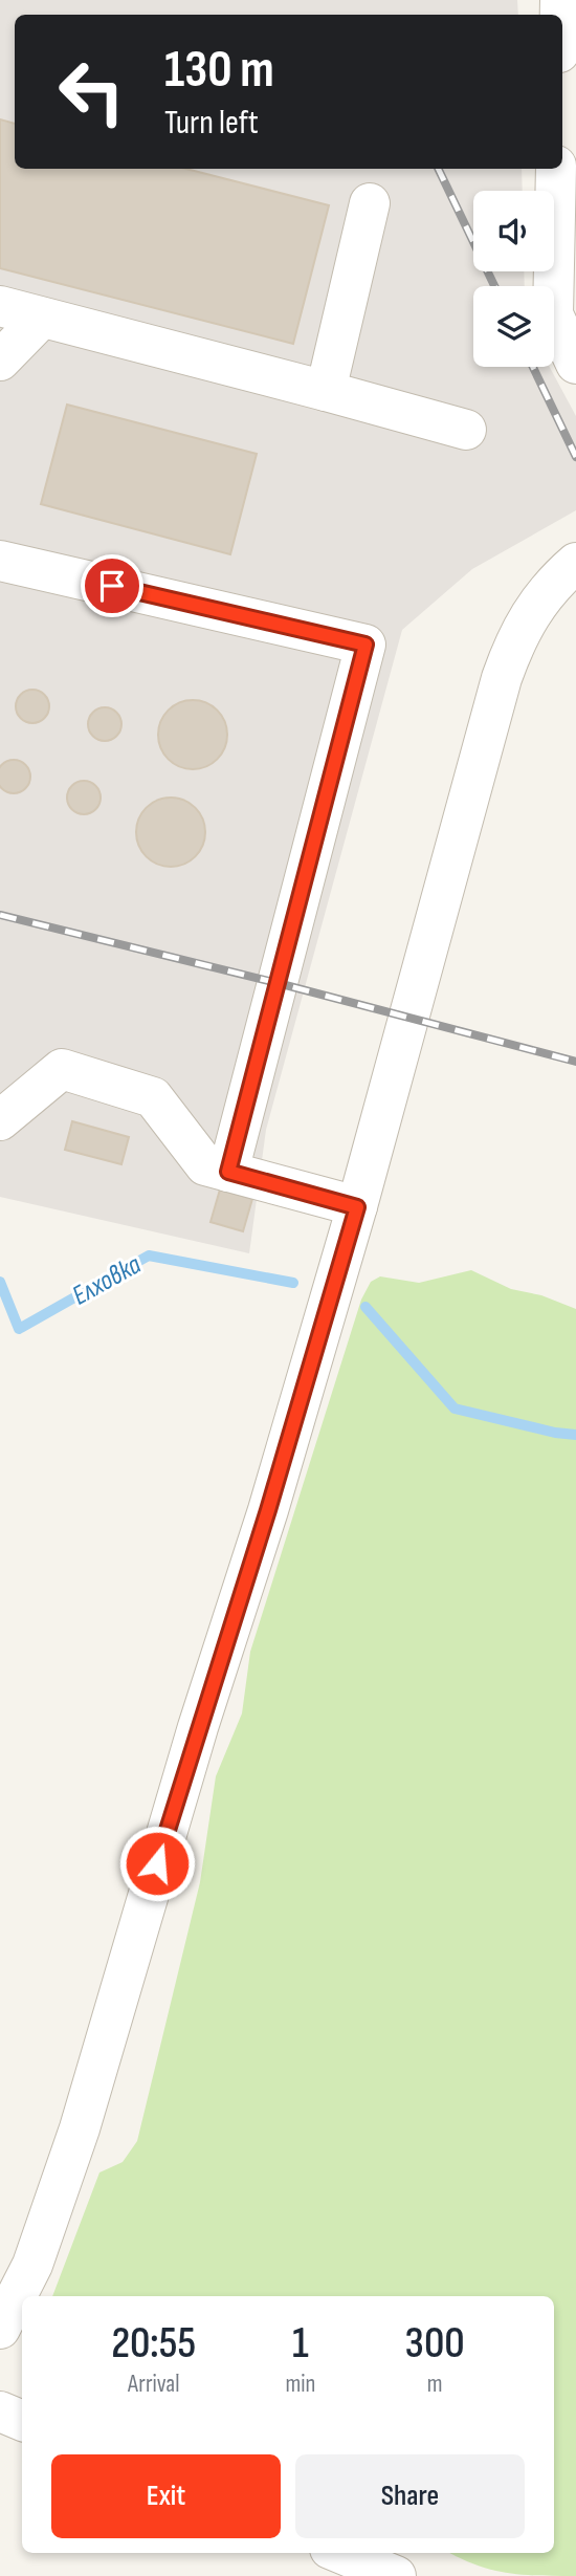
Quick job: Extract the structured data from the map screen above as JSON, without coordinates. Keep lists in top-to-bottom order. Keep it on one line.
{"water":["Елховка"],"page":{"turn":["130 m","Turn left"],"eta":["20:55","Arrival","1","min","300","m"],"buttons":["Exit","Share"]}}
